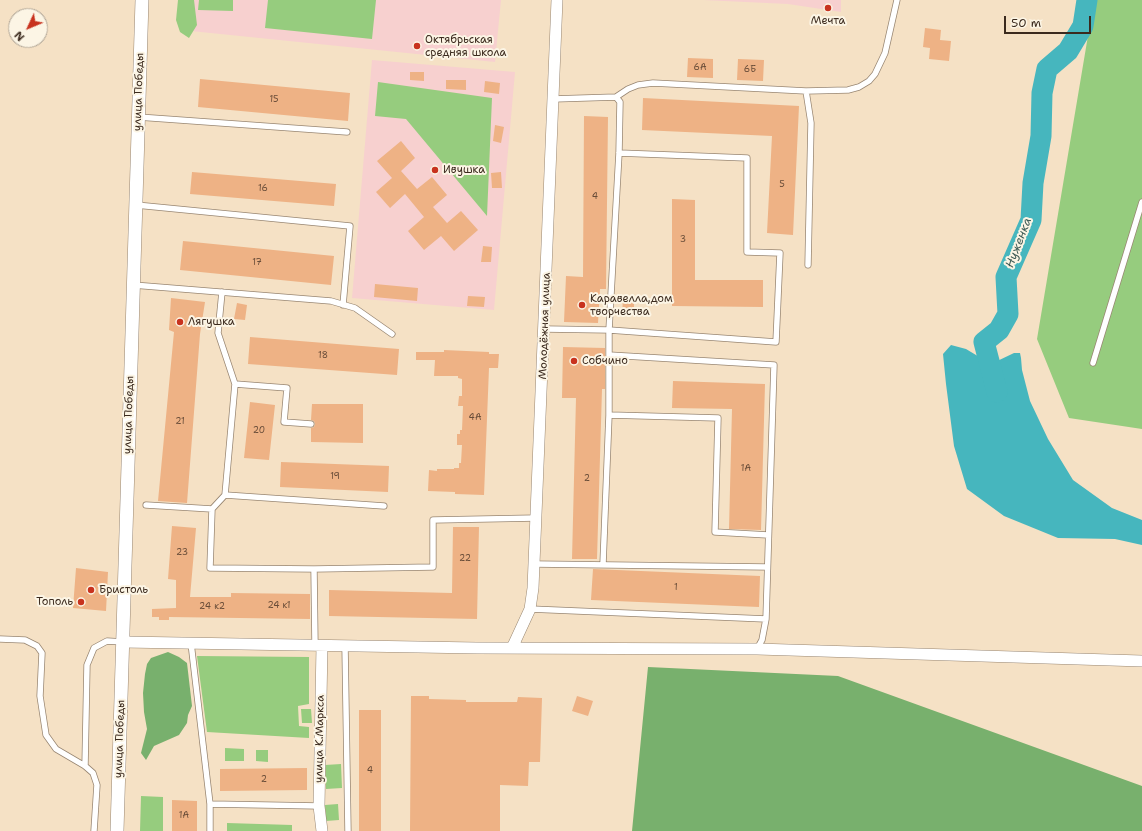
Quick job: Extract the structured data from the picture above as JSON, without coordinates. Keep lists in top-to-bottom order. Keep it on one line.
{"streets":{"street":["улица Победы","Молодёжная улица","улица К.Маркса"]},"water":["Нуженка"],"places":["Мечта","Октябрьская средняя школа","Ивушка","Каравелла,дом творчества","Лягушка","Собчино","Бристоль","Тополь"],"house_numbers":["6А","6Б","15","5","16","4","3","17","18","4А","21","20","1А","19","2","23","22","1","24 к1","24 к2","4","2","1А"],"scale_bar":"50 m","north":"bottom left"}
